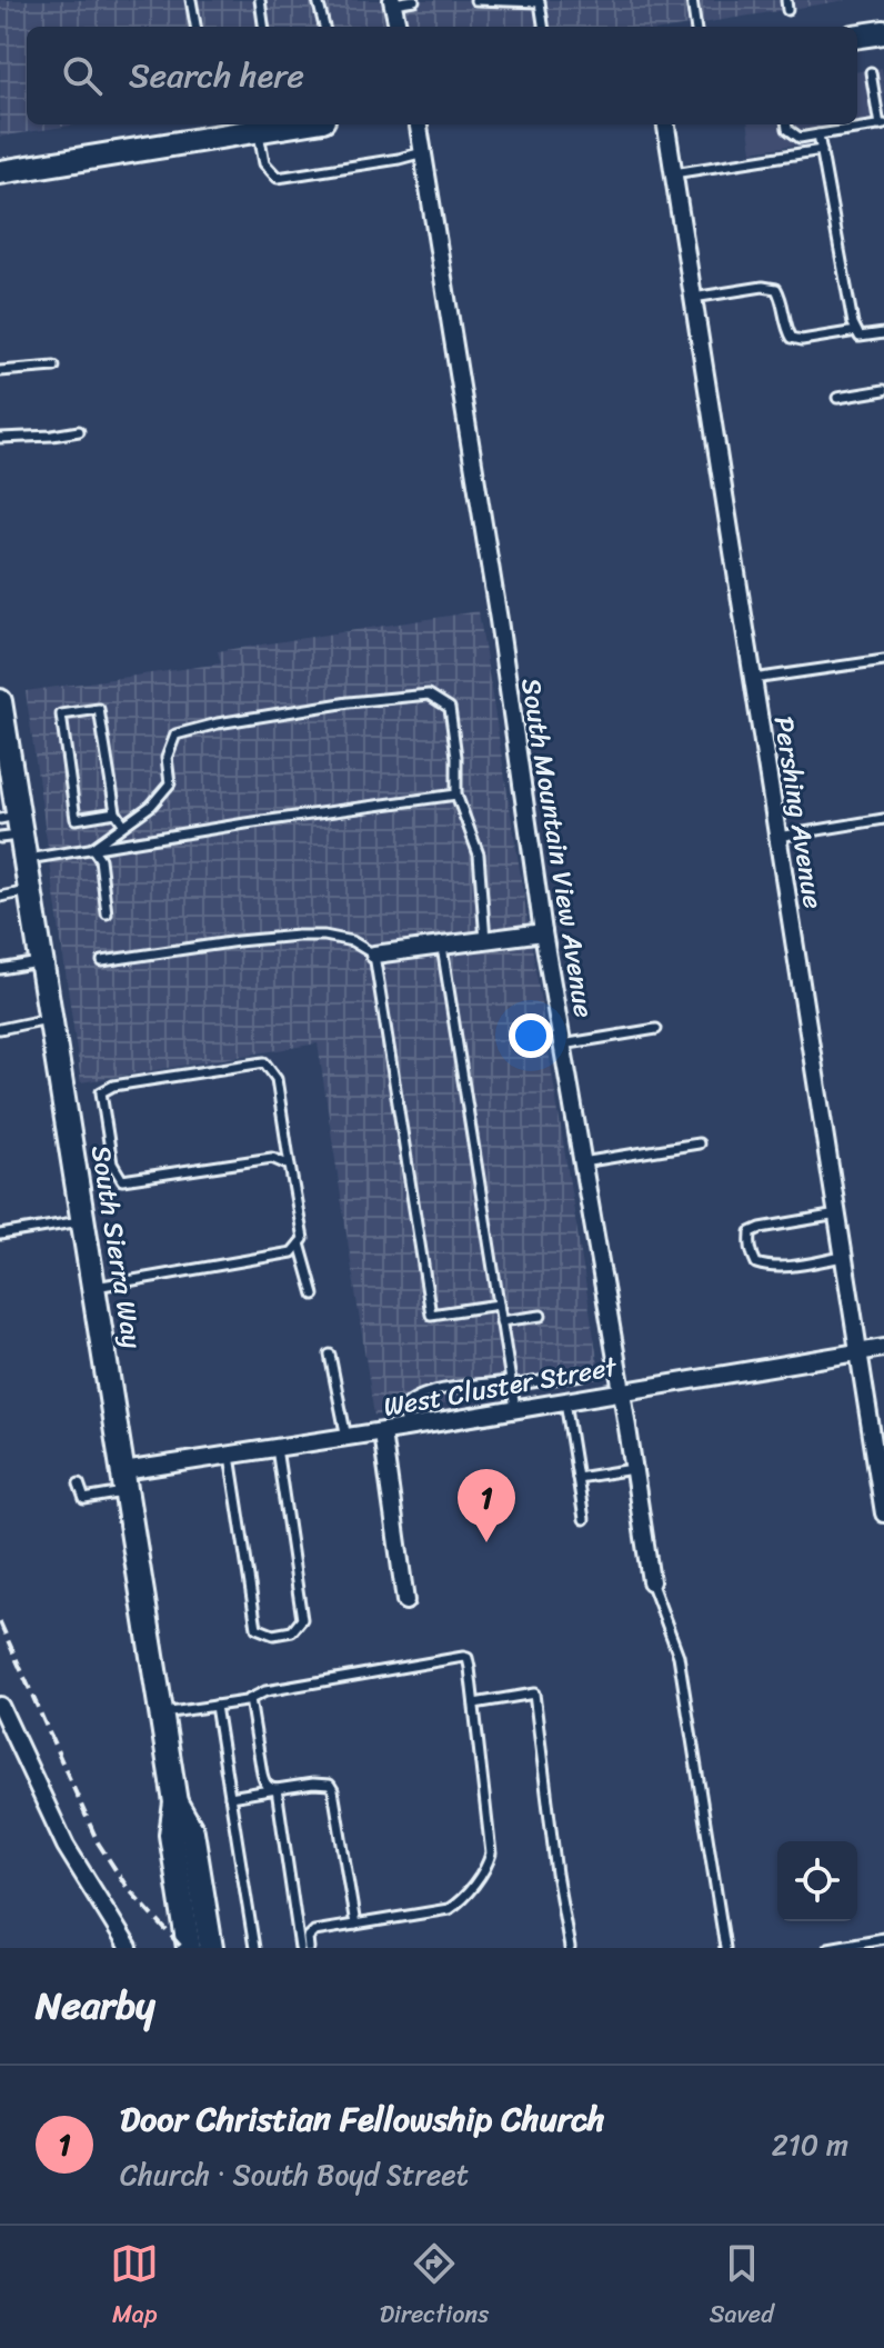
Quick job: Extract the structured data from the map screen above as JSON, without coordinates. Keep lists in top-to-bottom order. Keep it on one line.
{"streets":{"street":["Pershing Avenue","South Mountain View Avenue","South Sierra Way","West Cluster Street"]},"crossings":[["Pershing Avenue","West Cluster Street"],["South Mountain View Avenue","West Cluster Street"],["South Sierra Way","West Cluster Street"]],"page":{"search":"Search here","pins":"1","heading":"Nearby","list":[{"mark":"1","name":"Door Christian Fellowship Church","note":"Church · South Boyd Street","value":"210 m"}],"nav":["Map","Directions","Saved"]}}
